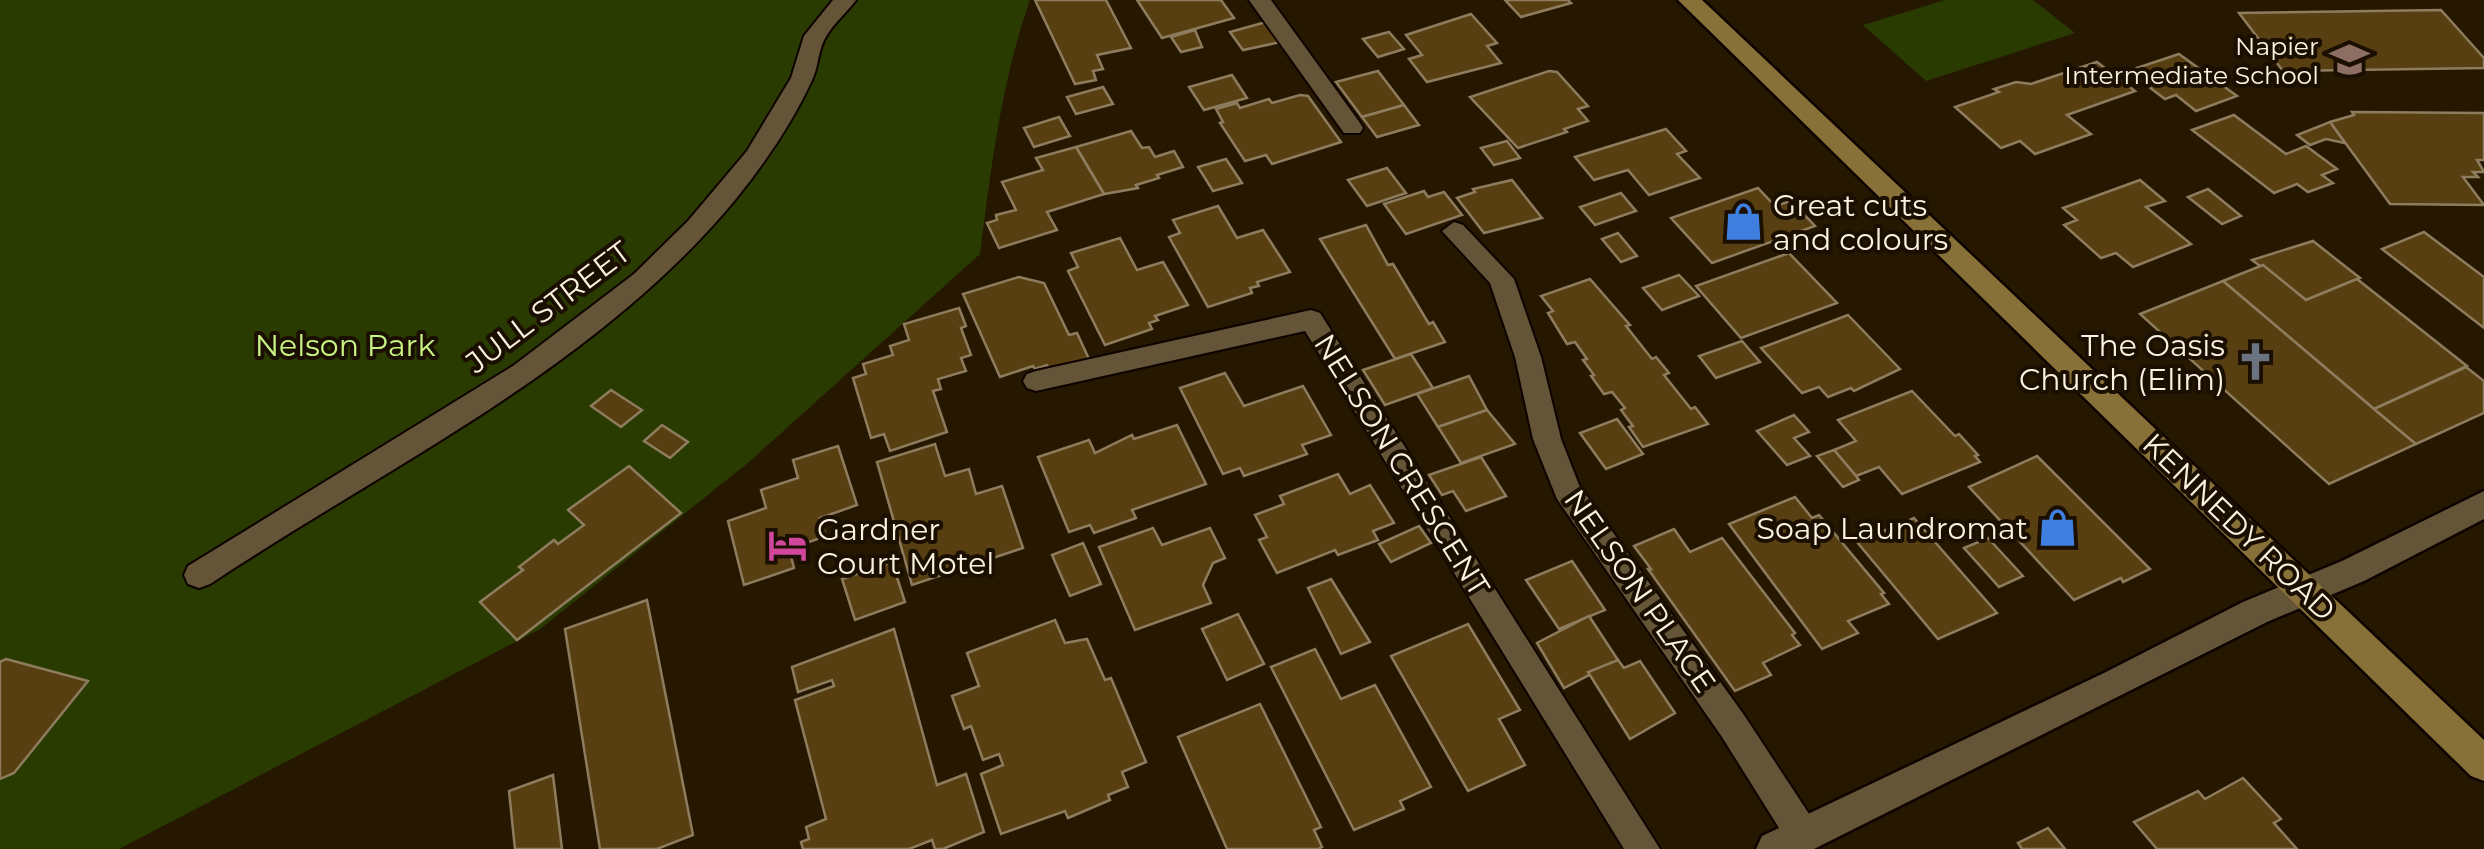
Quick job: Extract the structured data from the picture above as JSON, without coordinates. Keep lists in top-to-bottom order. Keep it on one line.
{"streets":{"main road":["KENNEDY ROAD"],"lane":["JULL STREET","NELSON CRESCENT","NELSON PLACE"]},"parks":["Nelson Park"],"places":{"school or university":["Napier Intermediate School"],"shop":["Great cuts and colours","Soap Laundromat"],"church":["The Oasis Church (Elim)"],"hotel":["Gardner Court Motel"]}}
